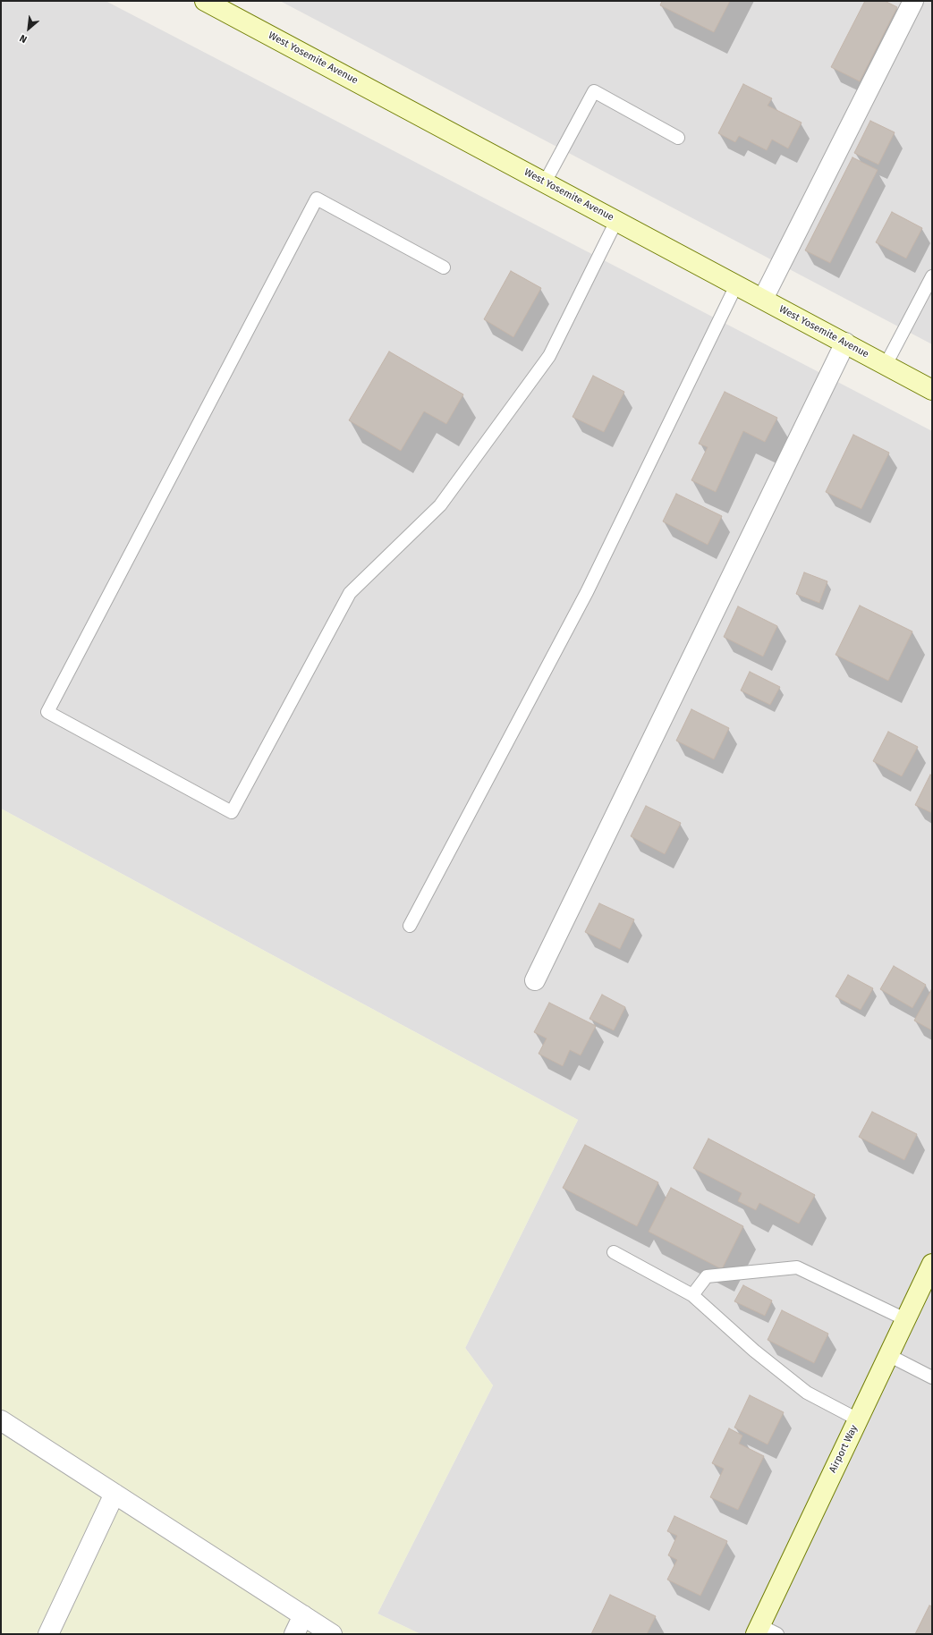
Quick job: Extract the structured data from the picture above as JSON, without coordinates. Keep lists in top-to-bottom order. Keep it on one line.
{"streets":{"main road":["West Yosemite Avenue","Airport Way"]},"north":"bottom left"}
